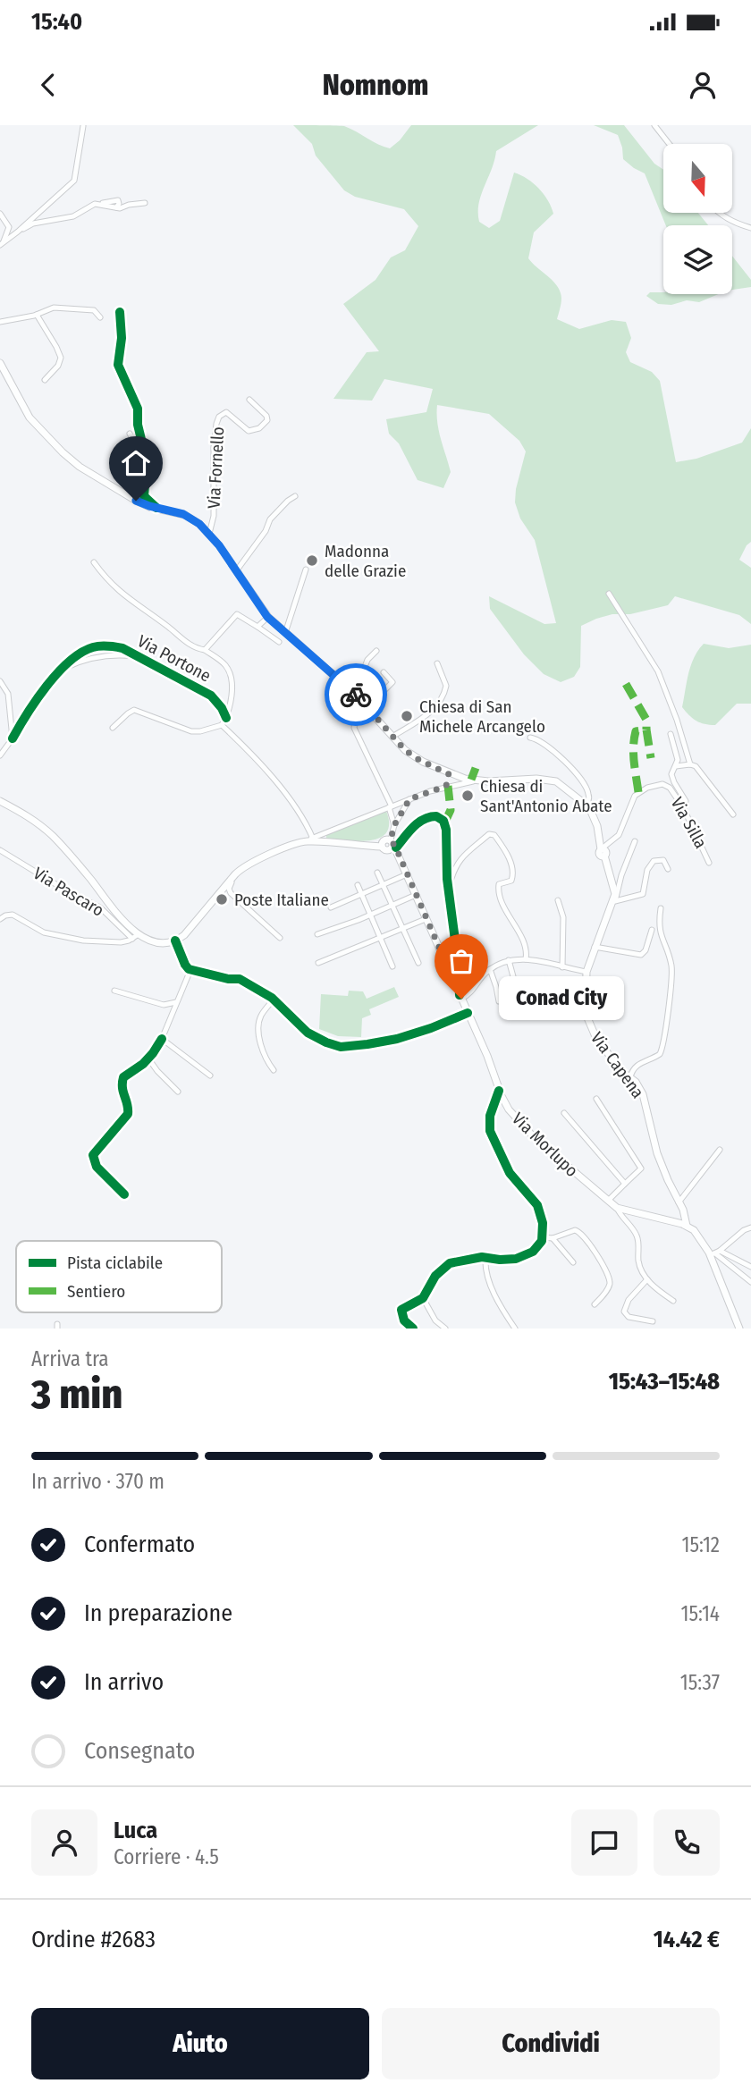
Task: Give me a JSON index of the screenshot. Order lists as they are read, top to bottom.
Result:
{
  "streets": {
    "main road": ["Via Capena", "Via Morlupo"],
    "street": [
      "Via Fornello",
      "Via Portone",
      "Via Silla",
      "Via Pascaro"
    ]
  },
  "crossings": [
    ["Via Capena", "Via Morlupo"]
  ],
  "places": [
    "Madonna delle Grazie",
    "Chiesa di San Michele Arcangelo",
    "Chiesa di Sant'Antonio Abate",
    "Poste Italiane",
    "Conad City"
  ],
  "legend": ["Pista ciclabile", "Sentiero"],
  "north": "bottom",
  "page": {
    "status": "15:40",
    "header": "Nomnom",
    "bubble": "Conad City",
    "heading": ["3 min", "Arriva tra", "15:43–15:48"],
    "panel": [
      "Luca",
      "Corriere · 4.5",
      "Ordine #2683",
      "14.42 €"
    ],
    "bar": "In arrivo · 370 m",
    "list": [
      ["Confermato", "15:12"],
      ["In preparazione", "15:14"],
      ["In arrivo", "15:37"],
      "Consegnato"
    ],
    "buttons": ["Aiuto", "Condividi"]
  }
}
